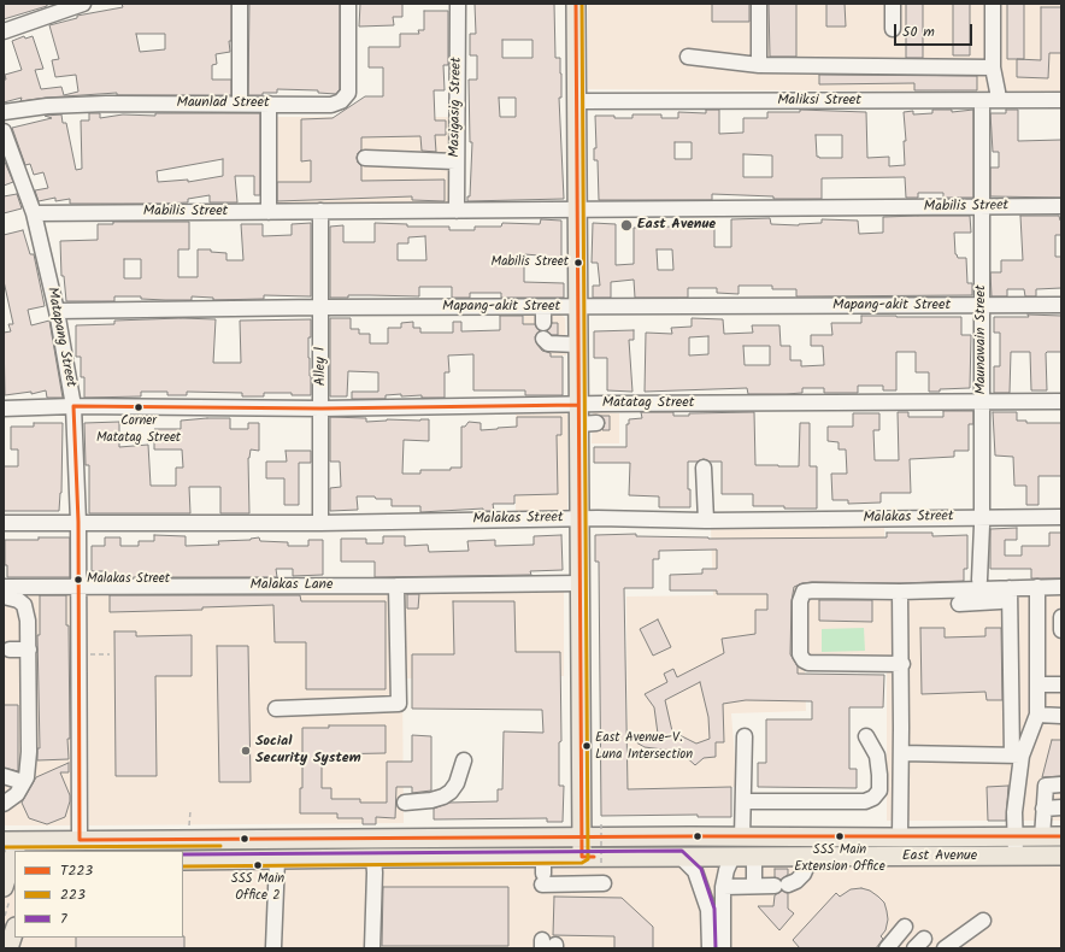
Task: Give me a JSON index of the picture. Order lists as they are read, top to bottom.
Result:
{
  "streets": {
    "main road": ["East Avenue"],
    "street": [
      "Maliksi Street",
      "Maunlad Street",
      "Masigasig Street",
      "Mabilis Street",
      "Mapang-akit Street",
      "Matapang Street",
      "Maunawain Street",
      "Alley 1",
      "Matatag Street",
      "Malakas Street",
      "Malakas Lane"
    ]
  },
  "crossings": [
    ["Maliksi Street", "Maunawain Street"],
    ["Masigasig Street", "Mabilis Street"],
    ["Mabilis Street", "Matapang Street"],
    ["Mabilis Street", "Maunawain Street"],
    ["Mabilis Street", "Alley 1"],
    ["Mapang-akit Street", "Matapang Street"],
    ["Mapang-akit Street", "Maunawain Street"],
    ["Mapang-akit Street", "Alley 1"],
    ["Matapang Street", "Matatag Street"],
    ["Matapang Street", "Malakas Street"],
    ["Matapang Street", "Malakas Lane"],
    ["Matapang Street", "East Avenue"],
    ["Maunawain Street", "Matatag Street"],
    ["Maunawain Street", "Malakas Street"],
    ["Alley 1", "Matatag Street"],
    ["Alley 1", "Malakas Street"]
  ],
  "places": [
    "East Avenue",
    "Mabilis Street",
    "Corner Matatag Street",
    "Malakas Street",
    "East Avenue–V. Luna Intersection",
    "Social Security System",
    "SSS Main Extension Office",
    "SSS Main Office 2"
  ],
  "lines": ["transit line T223", "transit line 223", "transit line 7"],
  "legend": ["T223", "223", "7"],
  "scale_bar": "50 m"
}
